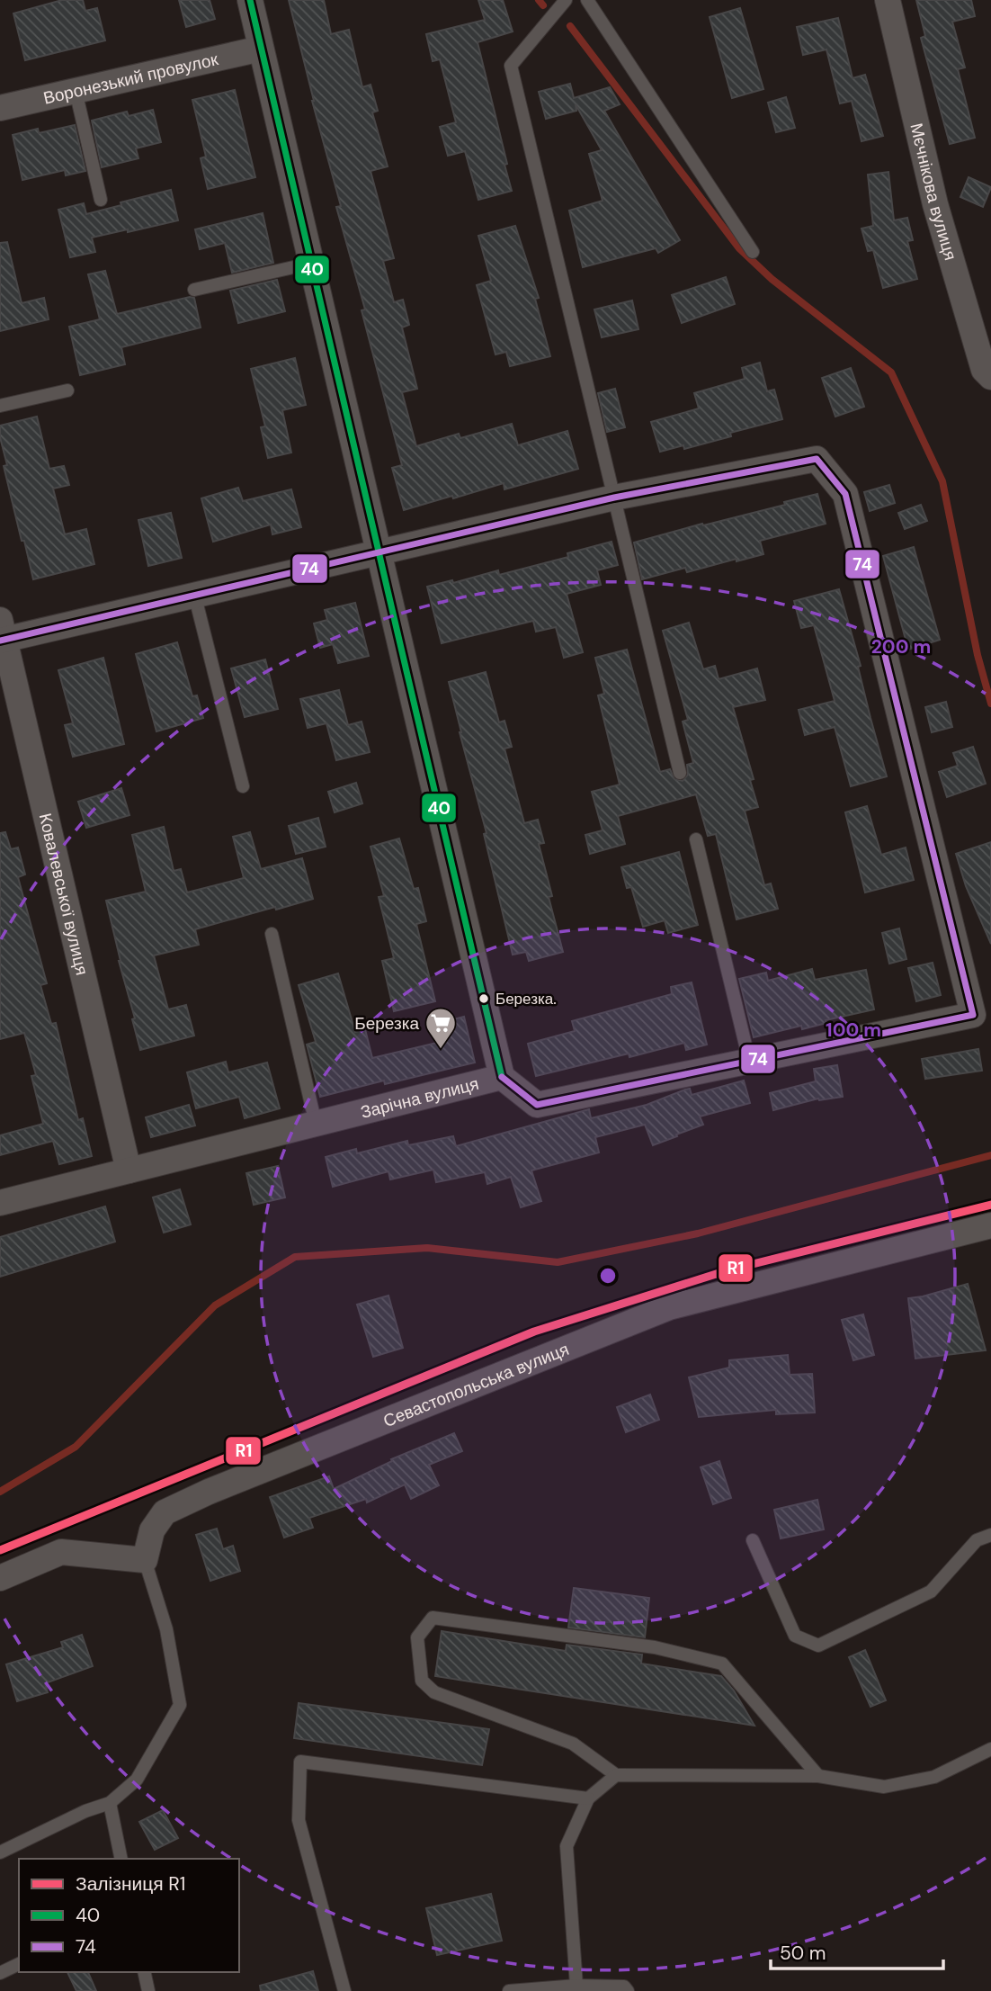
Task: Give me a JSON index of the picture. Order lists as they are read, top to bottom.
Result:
{
  "streets": {
    "street": [
      "Воронезький провулок",
      "Мєчнікова вулиця",
      "Ковалевської вулиця",
      "Зарічна вулиця",
      "Севастопольська вулиця"
    ]
  },
  "crossings": [
    ["Ковалевської вулиця", "Зарічна вулиця"]
  ],
  "places": {
    "other": ["Березка."],
    "supermarket": ["Березка"]
  },
  "lines": ["transit line 40", "transit line 74", "rail line R1"],
  "legend": ["Залізниця R1", "40", "74"],
  "scale_bar": "50 m",
  "rings": ["200 m", "100 m"]
}
